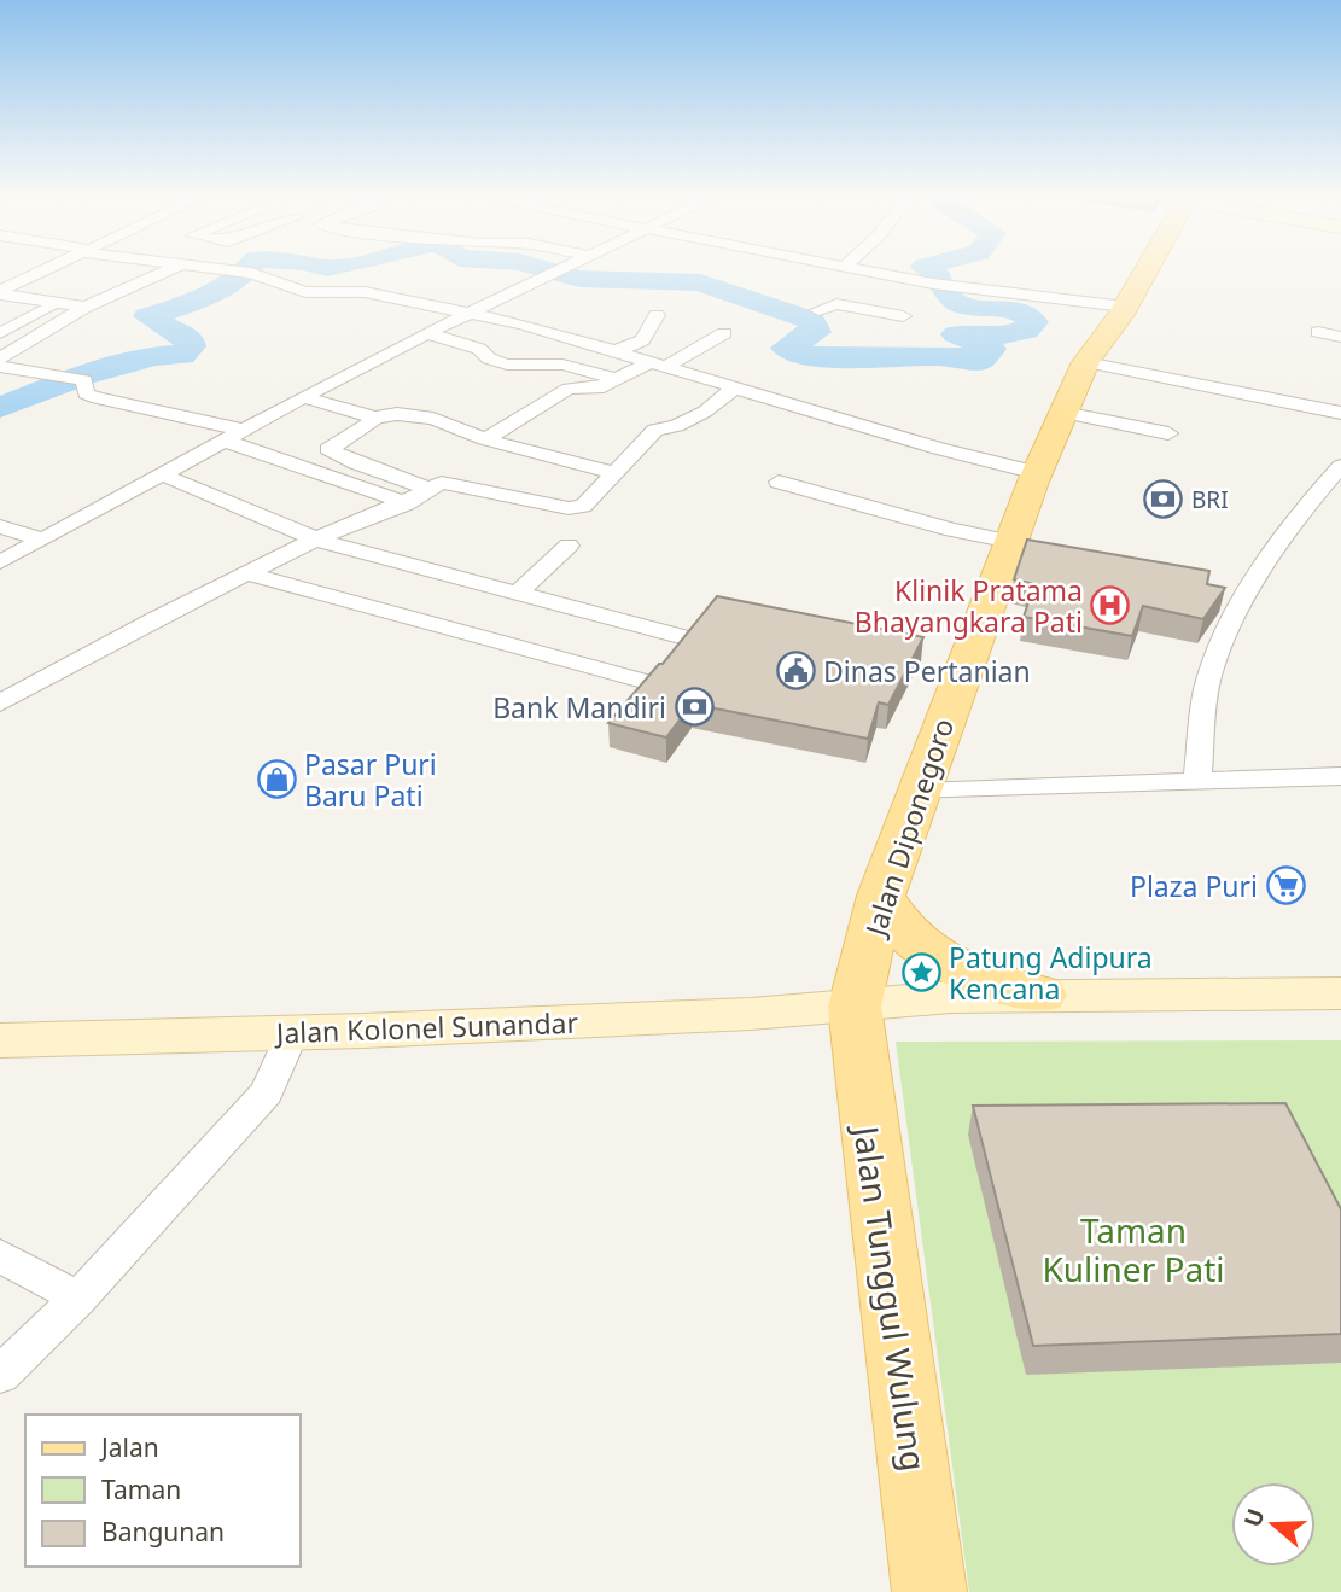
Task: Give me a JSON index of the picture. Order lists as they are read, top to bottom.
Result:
{
  "streets": {
    "main road": ["Jalan Diponegoro", "Jalan Kolonel Sunandar", "Jalan Tunggul Wulung"]
  },
  "crossings": [
    ["Jalan Diponegoro", "Jalan Kolonel Sunandar"],
    ["Jalan Diponegoro", "Jalan Tunggul Wulung"],
    ["Jalan Kolonel Sunandar", "Jalan Tunggul Wulung"]
  ],
  "parks": ["Taman Kuliner Pati"],
  "places": {
    "bank": ["BRI", "Bank Mandiri"],
    "hospital": ["Klinik Pratama Bhayangkara Pati"],
    "public building": ["Dinas Pertanian"],
    "shop": ["Pasar Puri Baru Pati"],
    "supermarket": ["Plaza Puri"],
    "place": ["Patung Adipura Kencana"]
  },
  "legend": ["Jalan", "Taman", "Bangunan"],
  "north": "left"
}
